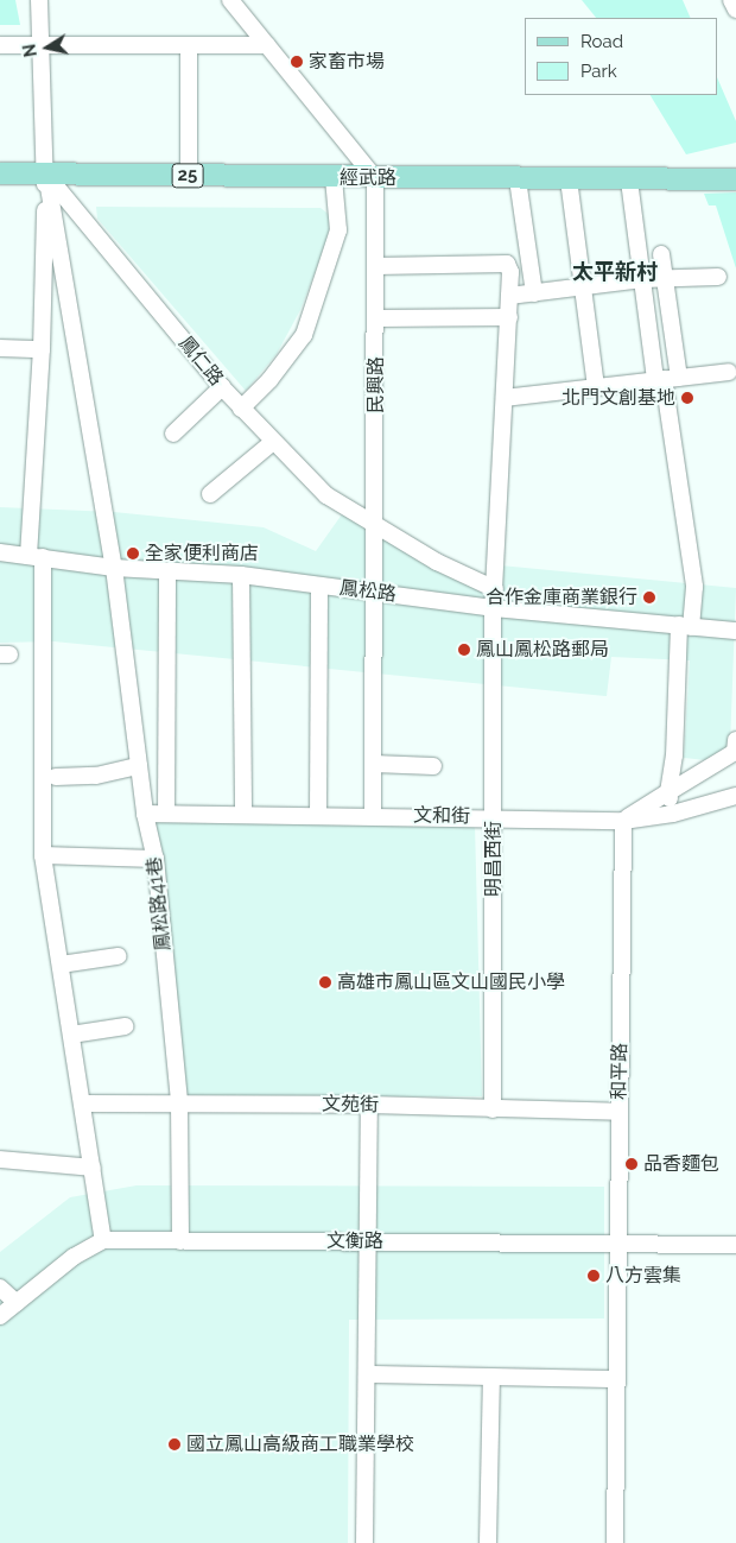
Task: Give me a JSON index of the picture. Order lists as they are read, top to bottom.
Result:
{
  "streets": {
    "main road": ["25", "經武路"],
    "street": [
      "鳳仁路",
      "民興路",
      "鳳松路",
      "文和街",
      "明昌西街",
      "鳳松路41巷",
      "和平路",
      "文苑街",
      "文衡路"
    ]
  },
  "crossings": [
    ["經武路", "鳳仁路"],
    ["經武路", "民興路"],
    ["經武路", "鳳松路41巷"],
    ["鳳仁路", "民興路"],
    ["鳳仁路", "明昌西街"],
    ["鳳仁路", "鳳松路41巷"],
    ["民興路", "鳳松路"],
    ["民興路", "文和街"],
    ["民興路", "明昌西街"],
    ["鳳松路", "明昌西街"],
    ["鳳松路", "鳳松路41巷"],
    ["文和街", "明昌西街"],
    ["文和街", "鳳松路41巷"],
    ["文和街", "和平路"],
    ["明昌西街", "文苑街"],
    ["鳳松路41巷", "文苑街"],
    ["鳳松路41巷", "文衡路"],
    ["和平路", "文苑街"],
    ["和平路", "文衡路"]
  ],
  "districts": ["太平新村"],
  "places": [
    "家畜市場",
    "北門文創基地",
    "全家便利商店",
    "合作金庫商業銀行",
    "鳳山鳳松路郵局",
    "高雄市鳳山區文山國民小學",
    "品香麵包",
    "八方雲集",
    "國立鳳山高級商工職業學校"
  ],
  "legend": ["Road", "Park"],
  "north": "left"
}
